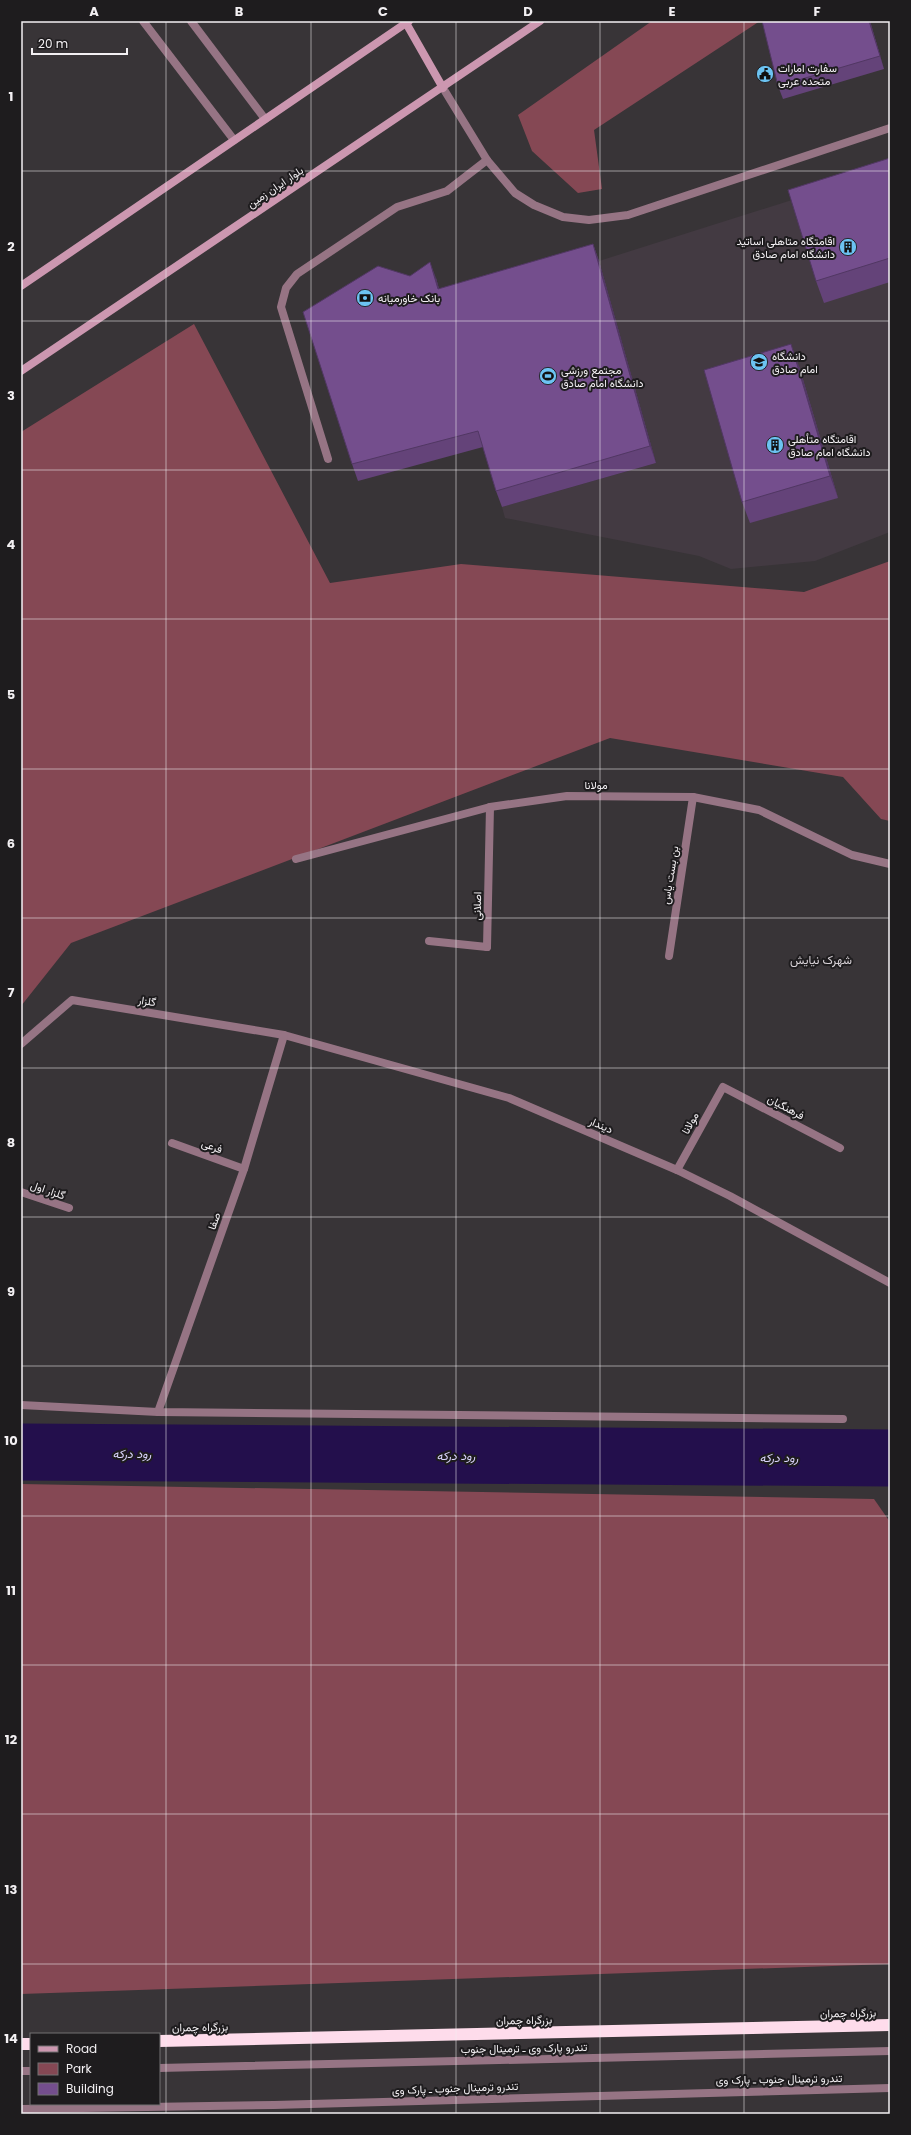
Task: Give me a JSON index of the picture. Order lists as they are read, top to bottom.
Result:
{
  "streets": {
    "highway": ["بزرگراه چمران"],
    "main road": ["بلوار ایران زمین"],
    "street": [
      "مولانا",
      "بن بست یاس",
      "اصلانی",
      "گلزار",
      "فرهنگیان",
      "دیندار",
      "فرعی",
      "گلزار اول",
      "صفا",
      "تندرو پارک وی ـ ترمینال جنوب",
      "تندرو ترمینال جنوب ـ پارک وی"
    ]
  },
  "crossings": [
    ["مولانا", "بن بست یاس"],
    ["مولانا", "اصلانی"],
    ["مولانا", "فرهنگیان"],
    ["مولانا", "دیندار"],
    ["گلزار", "دیندار"],
    ["گلزار", "صفا"],
    ["دیندار", "صفا"],
    ["فرعی", "صفا"]
  ],
  "districts": ["شهرک نیایش"],
  "water": ["رود درکه"],
  "places": {
    "public building": ["سفارت امارات متحده عربی"],
    "building": ["اقامتگاه متاهلی اساتید دانشگاه امام صادق", "اقامتگاه متأهلی دانشگاه امام صادق"],
    "bank": ["بانک خاورمیانه"],
    "school or university": ["دانشگاه امام صادق"],
    "sports": ["مجتمع ورزشی دانشگاه امام صادق"]
  },
  "legend": ["Road", "Park", "Building"],
  "scale_bar": "20 m",
  "grid": {
    "columns": [
      "A",
      "B",
      "C",
      "D",
      "E",
      "F"
    ],
    "rows": [
      "1",
      "2",
      "3",
      "4",
      "5",
      "6",
      "7",
      "8",
      "9",
      "10",
      "11",
      "12",
      "13",
      "14"
    ]
  }
}
